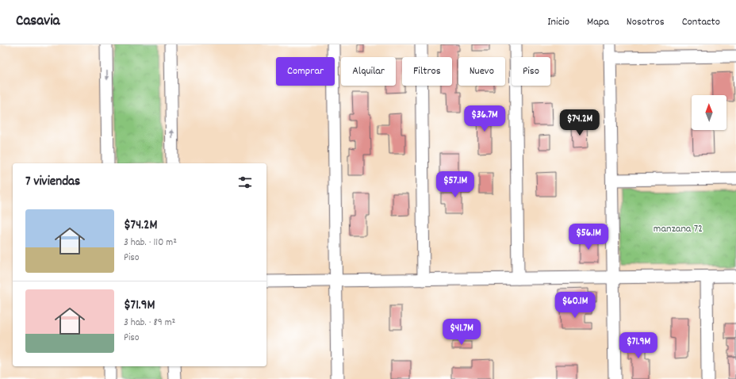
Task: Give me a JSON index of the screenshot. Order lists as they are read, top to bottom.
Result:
{
  "parks": ["manzana 72"],
  "north": "top",
  "page": {
    "header": "Casavia",
    "nav": [
      "Inicio",
      "Mapa",
      "Nosotros",
      "Contacto"
    ],
    "chip": [
      "Comprar",
      "Alquilar",
      "Filtros",
      "Nuevo",
      "Piso"
    ],
    "price": [
      "$36.7M",
      "$74.2M",
      "$57.1M",
      "$56.1M",
      "$60.1M",
      "$41.7M",
      "$71.9M"
    ],
    "heading": "7 viviendas",
    "list": [
      {
        "name": "$74.2M",
        "note": "3 hab. · 110 m² · Piso"
      },
      {
        "name": "$71.9M",
        "note": "3 hab. · 89 m² · Piso"
      }
    ]
  }
}
